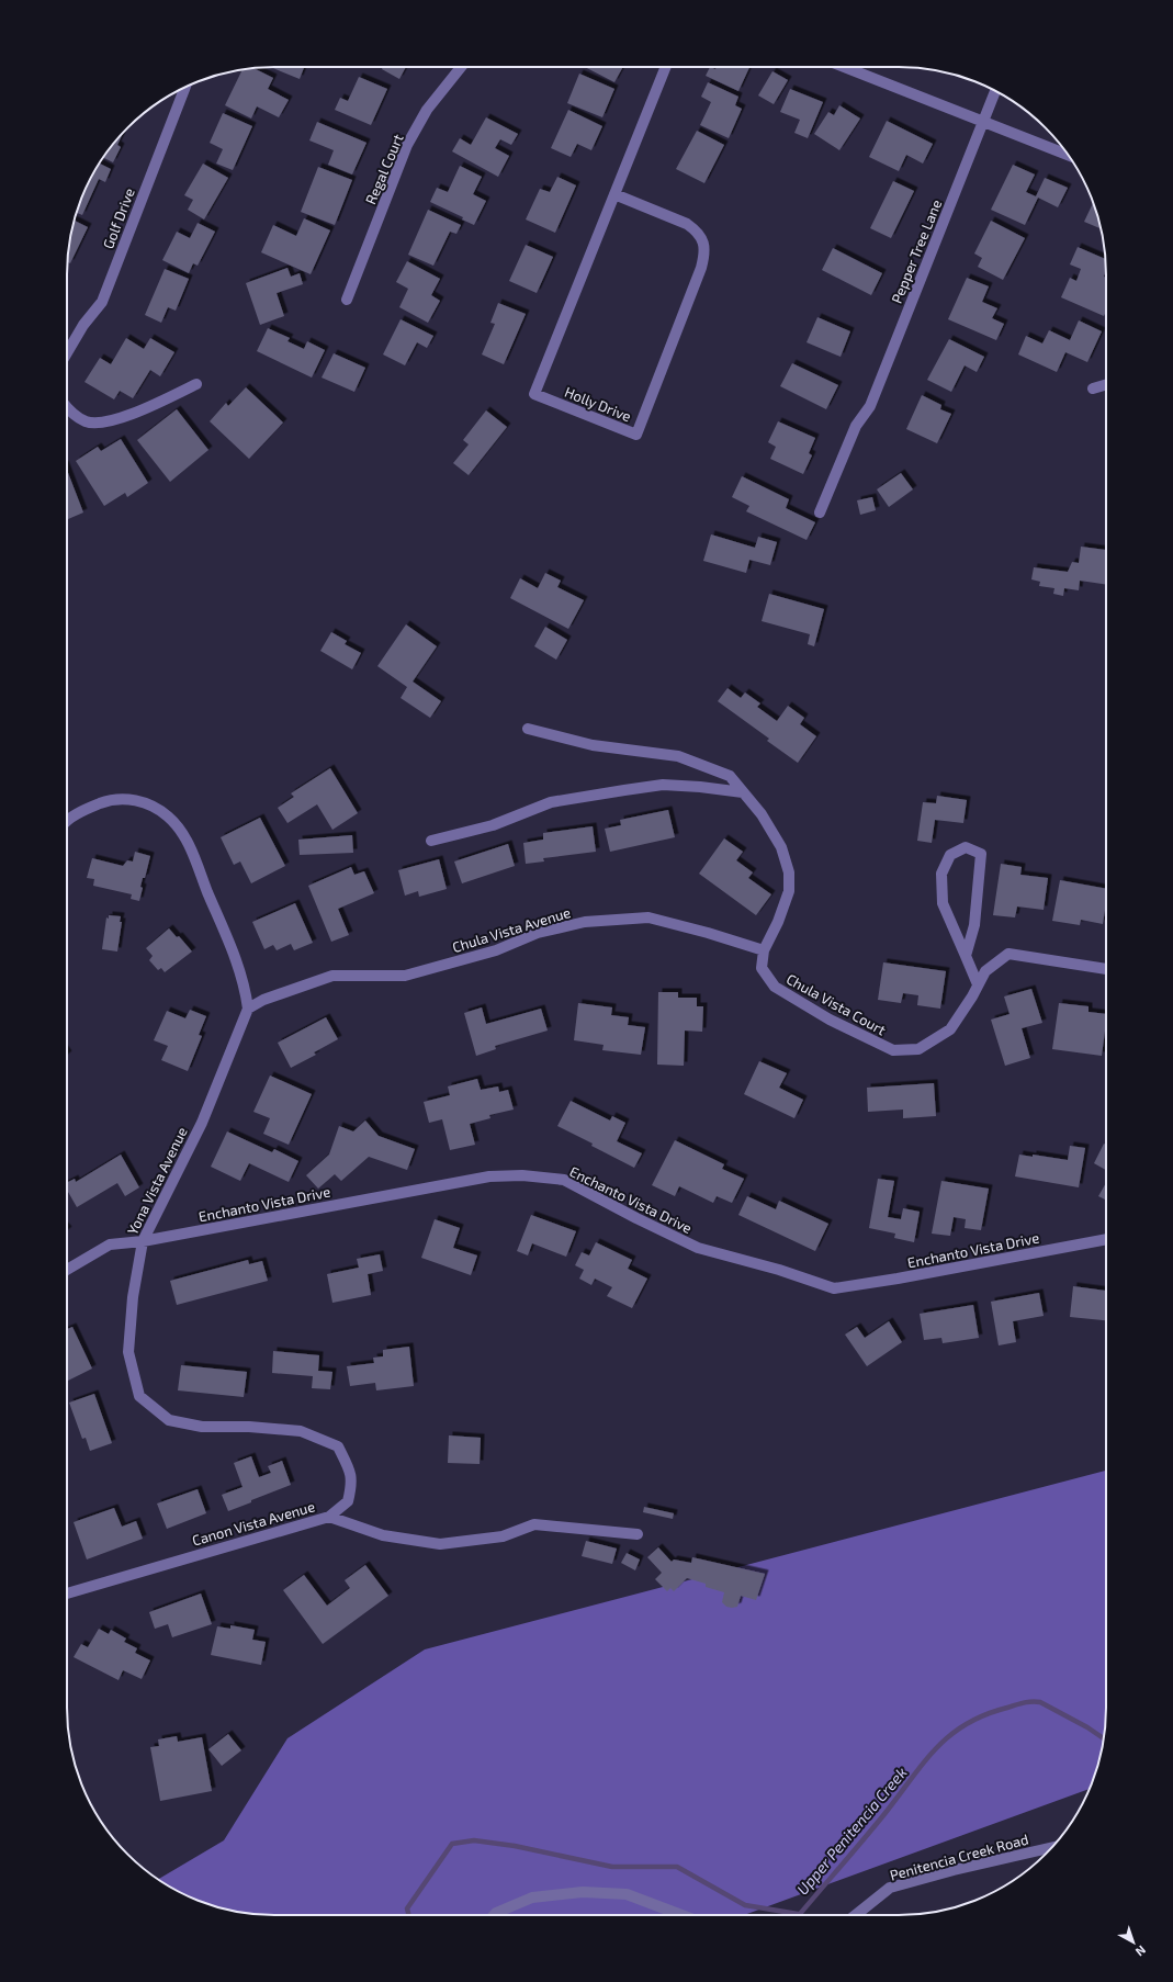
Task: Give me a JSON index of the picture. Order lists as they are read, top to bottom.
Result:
{
  "streets": {
    "street": [
      "Regal Court",
      "Golf Drive",
      "Pepper Tree Lane",
      "Holly Drive",
      "Chula Vista Avenue",
      "Chula Vista Court",
      "Yona Vista Avenue",
      "Enchanto Vista Drive",
      "Canon Vista Avenue",
      "Penitencia Creek Road"
    ]
  },
  "crossings": [
    ["Chula Vista Avenue", "Chula Vista Court"],
    ["Chula Vista Avenue", "Yona Vista Avenue"],
    ["Yona Vista Avenue", "Enchanto Vista Drive"],
    ["Yona Vista Avenue", "Canon Vista Avenue"]
  ],
  "water": ["Upper Penitencia Creek"],
  "north": "bottom right"
}
